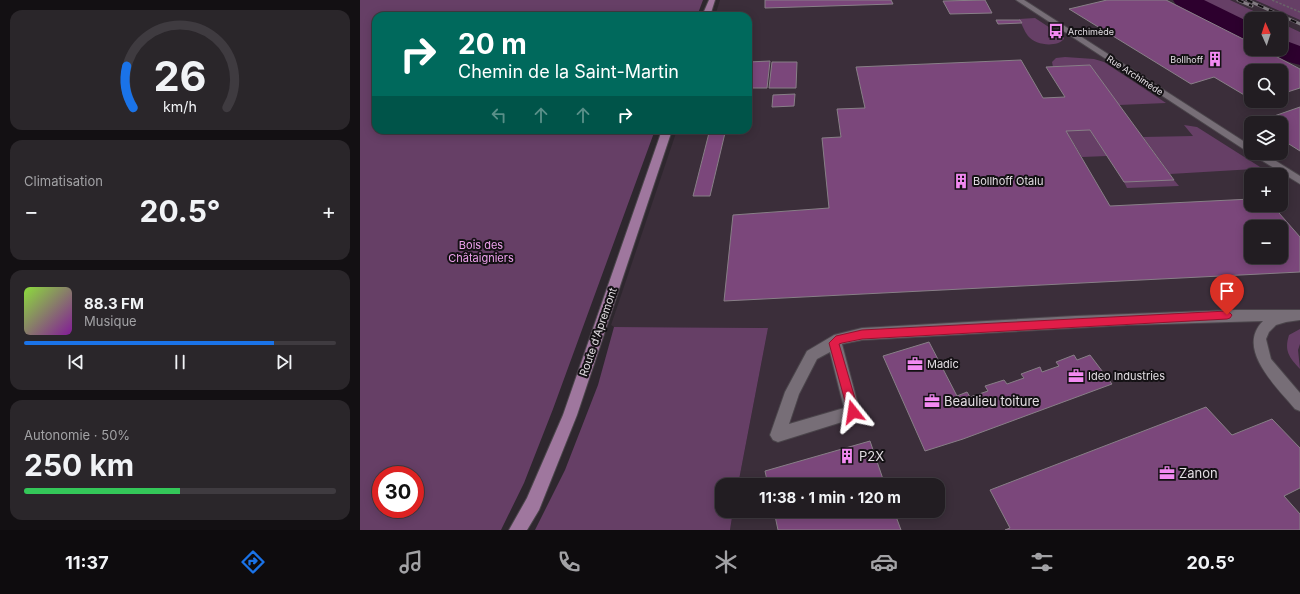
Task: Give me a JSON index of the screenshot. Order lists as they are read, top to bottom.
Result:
{
  "streets": {
    "main road": ["Route d'Apremont"],
    "street": ["Rue Archimède"]
  },
  "parks": ["Bois des Châtaigniers"],
  "places": {
    "bus stop": ["Archimède"],
    "building": ["Bollhoff", "Bollhoff Otalu", "P2X"],
    "office": [
      "Madic",
      "Ideo Industries",
      "Beaulieu toiture",
      "Zanon"
    ]
  },
  "north": "top",
  "page": {
    "map_buttons": ["+", "−"],
    "turn": ["20 m", "Chemin de la Saint-Martin"],
    "tile": [
      "Climatisation",
      ["Autonomie · 50%", "250 km"]
    ],
    "heat": ["−", "20.5°", "+"],
    "song": ["88.3 FM", "Musique"],
    "limit": "30",
    "trip": "11:38 · 1 min · 120 m",
    "tabs": ["11:37", "20.5°"],
    "gauge": ["26", "km/h"]
  }
}
